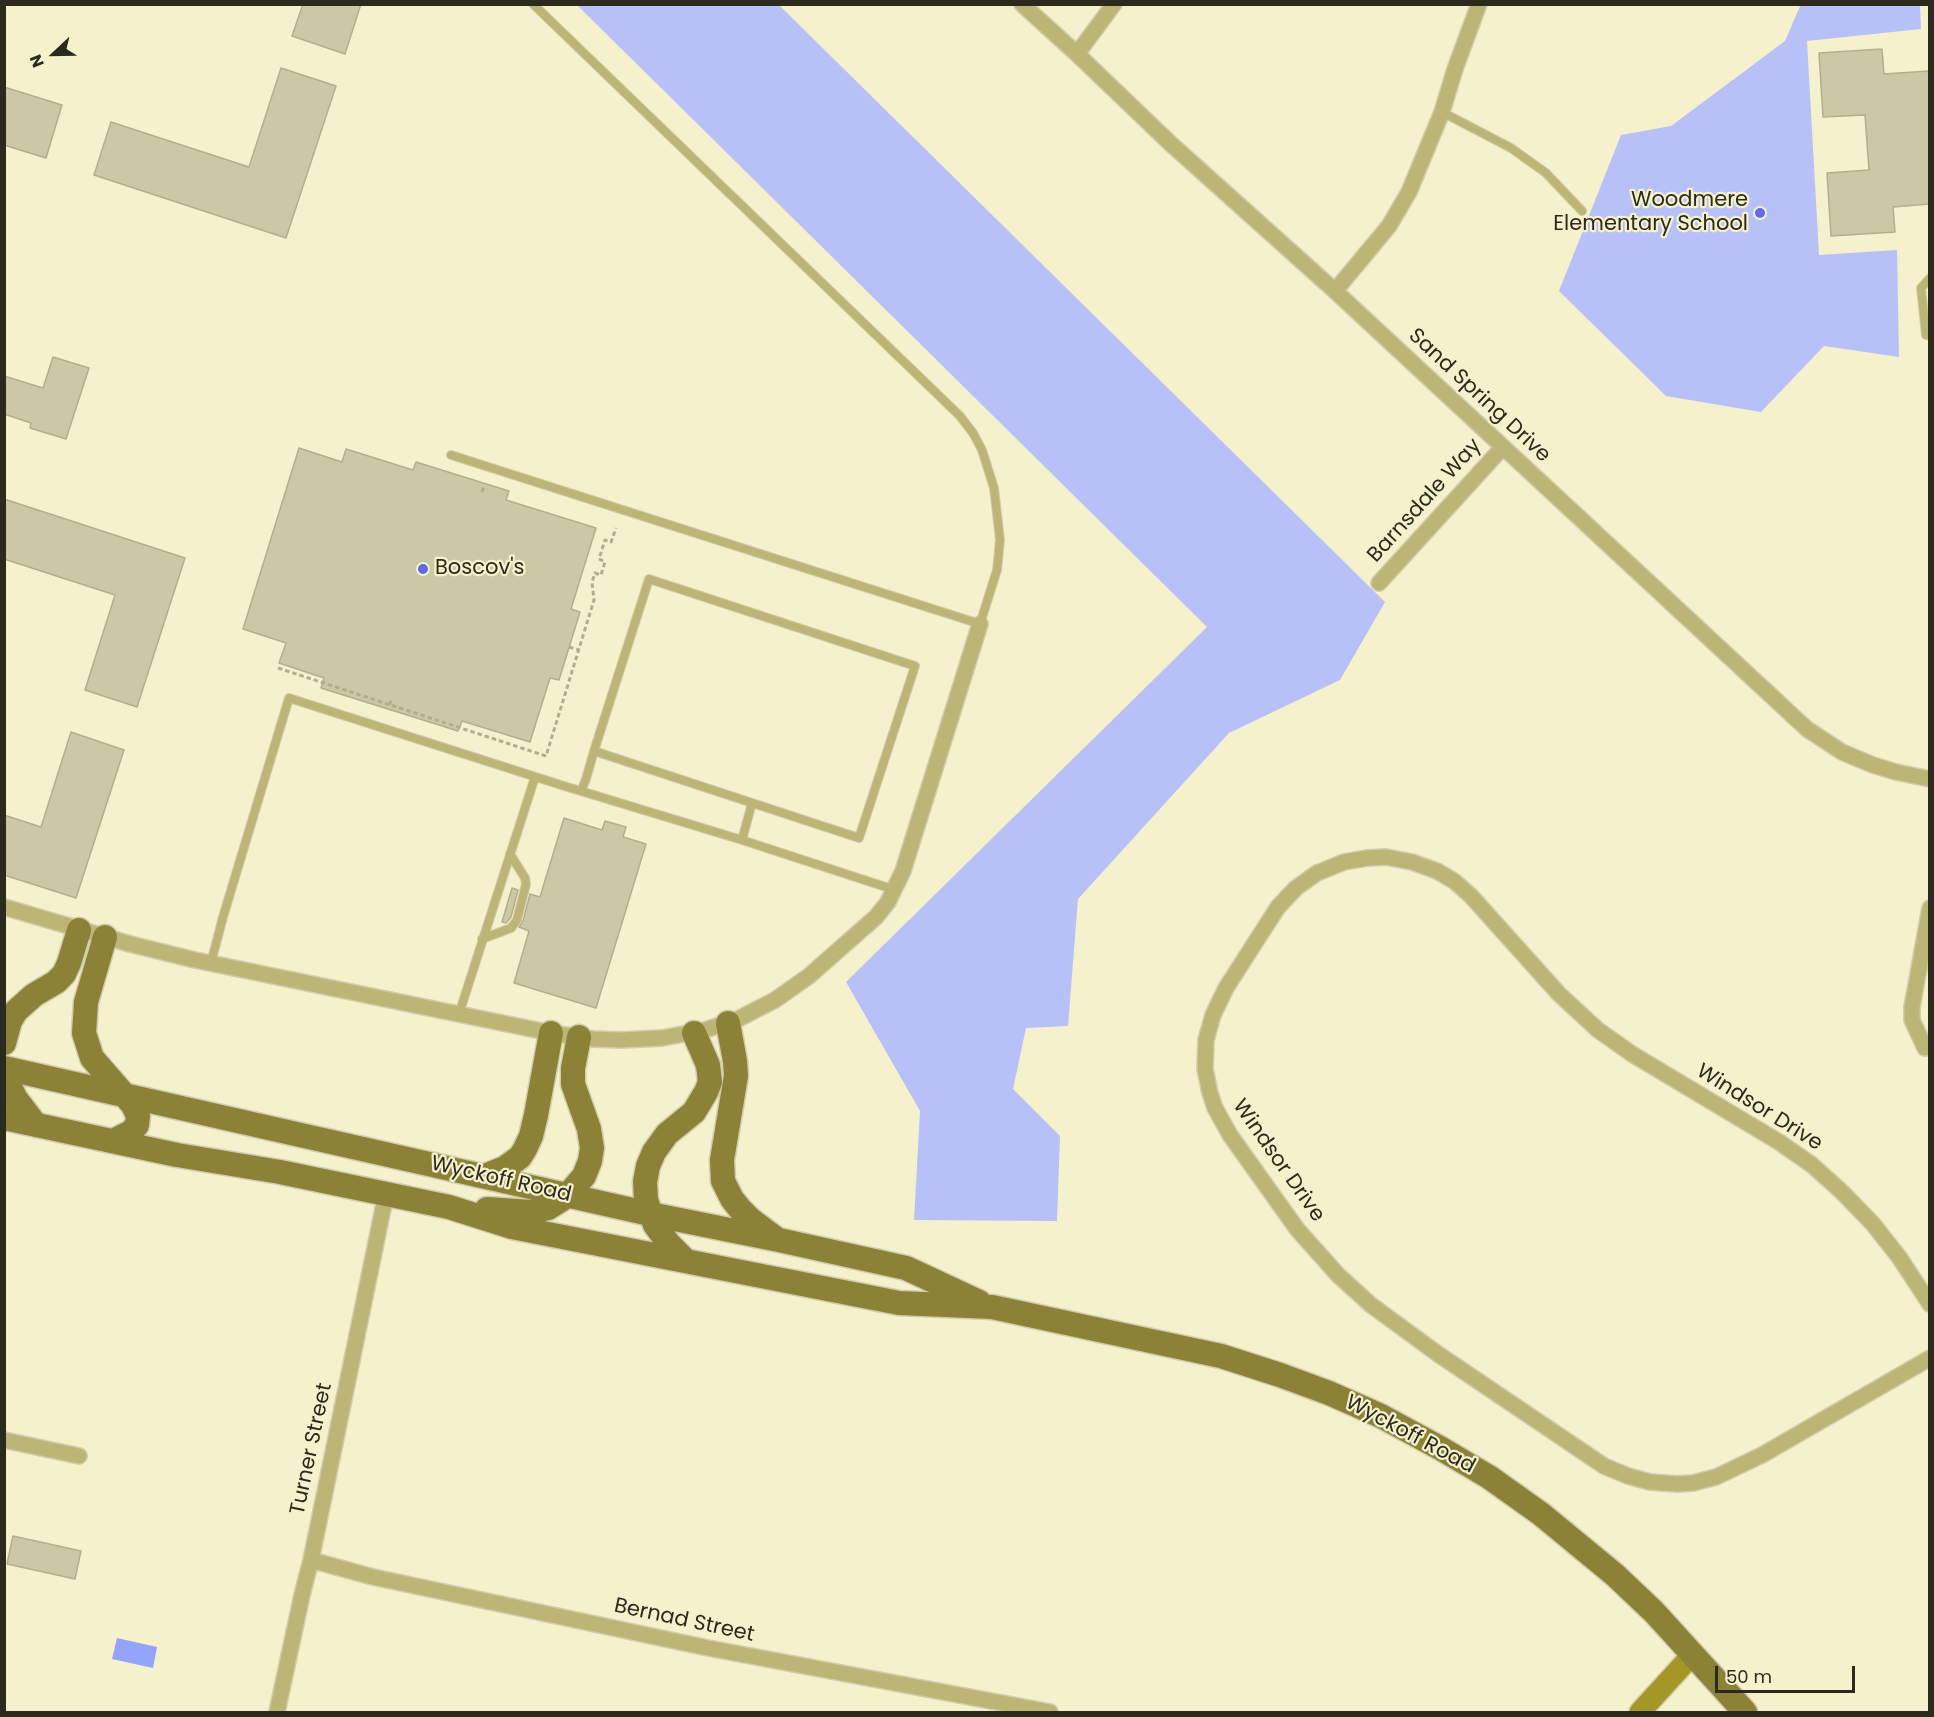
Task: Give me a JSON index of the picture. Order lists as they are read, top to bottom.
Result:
{
  "streets": {
    "main road": ["Wyckoff Road"],
    "street": [
      "Sand Spring Drive",
      "Barnsdale Way",
      "Windsor Drive",
      "Turner Street",
      "Bernad Street"
    ]
  },
  "crossings": [
    ["Sand Spring Drive", "Barnsdale Way"],
    ["Wyckoff Road", "Turner Street"],
    ["Turner Street", "Bernad Street"]
  ],
  "places": ["Woodmere Elementary School", "Boscov's"],
  "scale_bar": "50 m",
  "north": "left"
}
